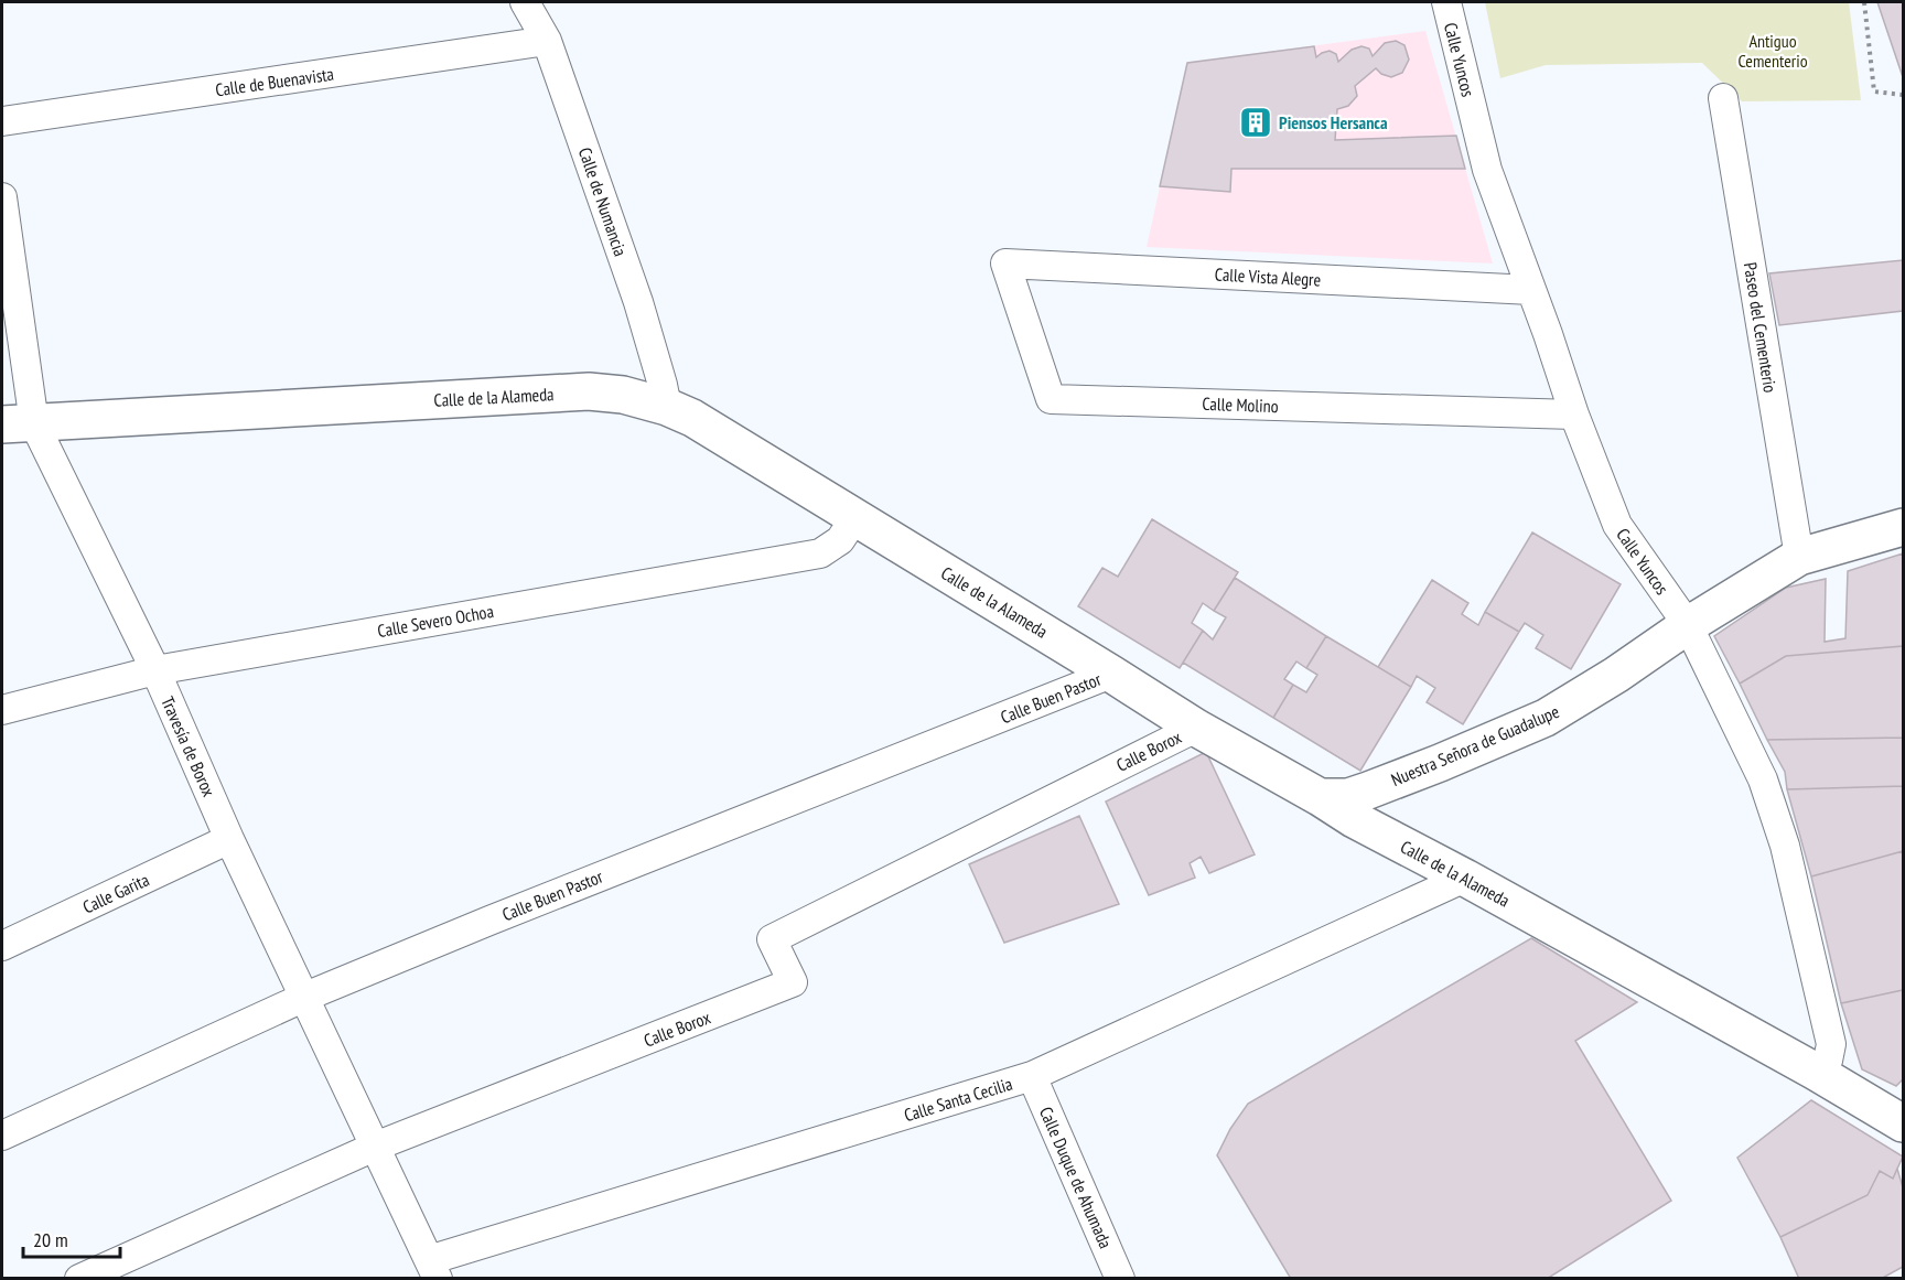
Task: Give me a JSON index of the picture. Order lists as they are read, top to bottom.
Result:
{
  "streets": {
    "street": [
      "Calle Yuncos",
      "Calle de Buenavista",
      "Calle de Numancia",
      "Calle Vista Alegre",
      "Paseo del Cementerio",
      "Calle de la Alameda",
      "Calle Molino",
      "Calle Severo Ochoa",
      "Calle Buen Pastor",
      "Nuestra Señora de Guadalupe",
      "Travesía de Borox",
      "Calle Borox",
      "Calle Garita",
      "Calle Santa Cecilia",
      "Calle Duque de Ahumada"
    ]
  },
  "crossings": [
    ["Calle Yuncos", "Calle Vista Alegre"],
    ["Calle Yuncos", "Calle de la Alameda"],
    ["Calle Yuncos", "Calle Molino"],
    ["Calle Yuncos", "Nuestra Señora de Guadalupe"],
    ["Calle de Buenavista", "Calle de Numancia"],
    ["Calle de Numancia", "Calle de la Alameda"],
    ["Calle Vista Alegre", "Calle Molino"],
    ["Paseo del Cementerio", "Nuestra Señora de Guadalupe"],
    ["Calle de la Alameda", "Calle Severo Ochoa"],
    ["Calle de la Alameda", "Calle Buen Pastor"],
    ["Calle de la Alameda", "Nuestra Señora de Guadalupe"],
    ["Calle de la Alameda", "Travesía de Borox"],
    ["Calle de la Alameda", "Calle Borox"],
    ["Calle de la Alameda", "Calle Santa Cecilia"],
    ["Calle Severo Ochoa", "Travesía de Borox"],
    ["Calle Buen Pastor", "Travesía de Borox"],
    ["Travesía de Borox", "Calle Borox"],
    ["Travesía de Borox", "Calle Garita"],
    ["Travesía de Borox", "Calle Santa Cecilia"],
    ["Calle Santa Cecilia", "Calle Duque de Ahumada"]
  ],
  "parks": ["Antiguo Cementerio"],
  "places": {
    "building": ["Piensos Hersanca"]
  },
  "scale_bar": "20 m"
}
